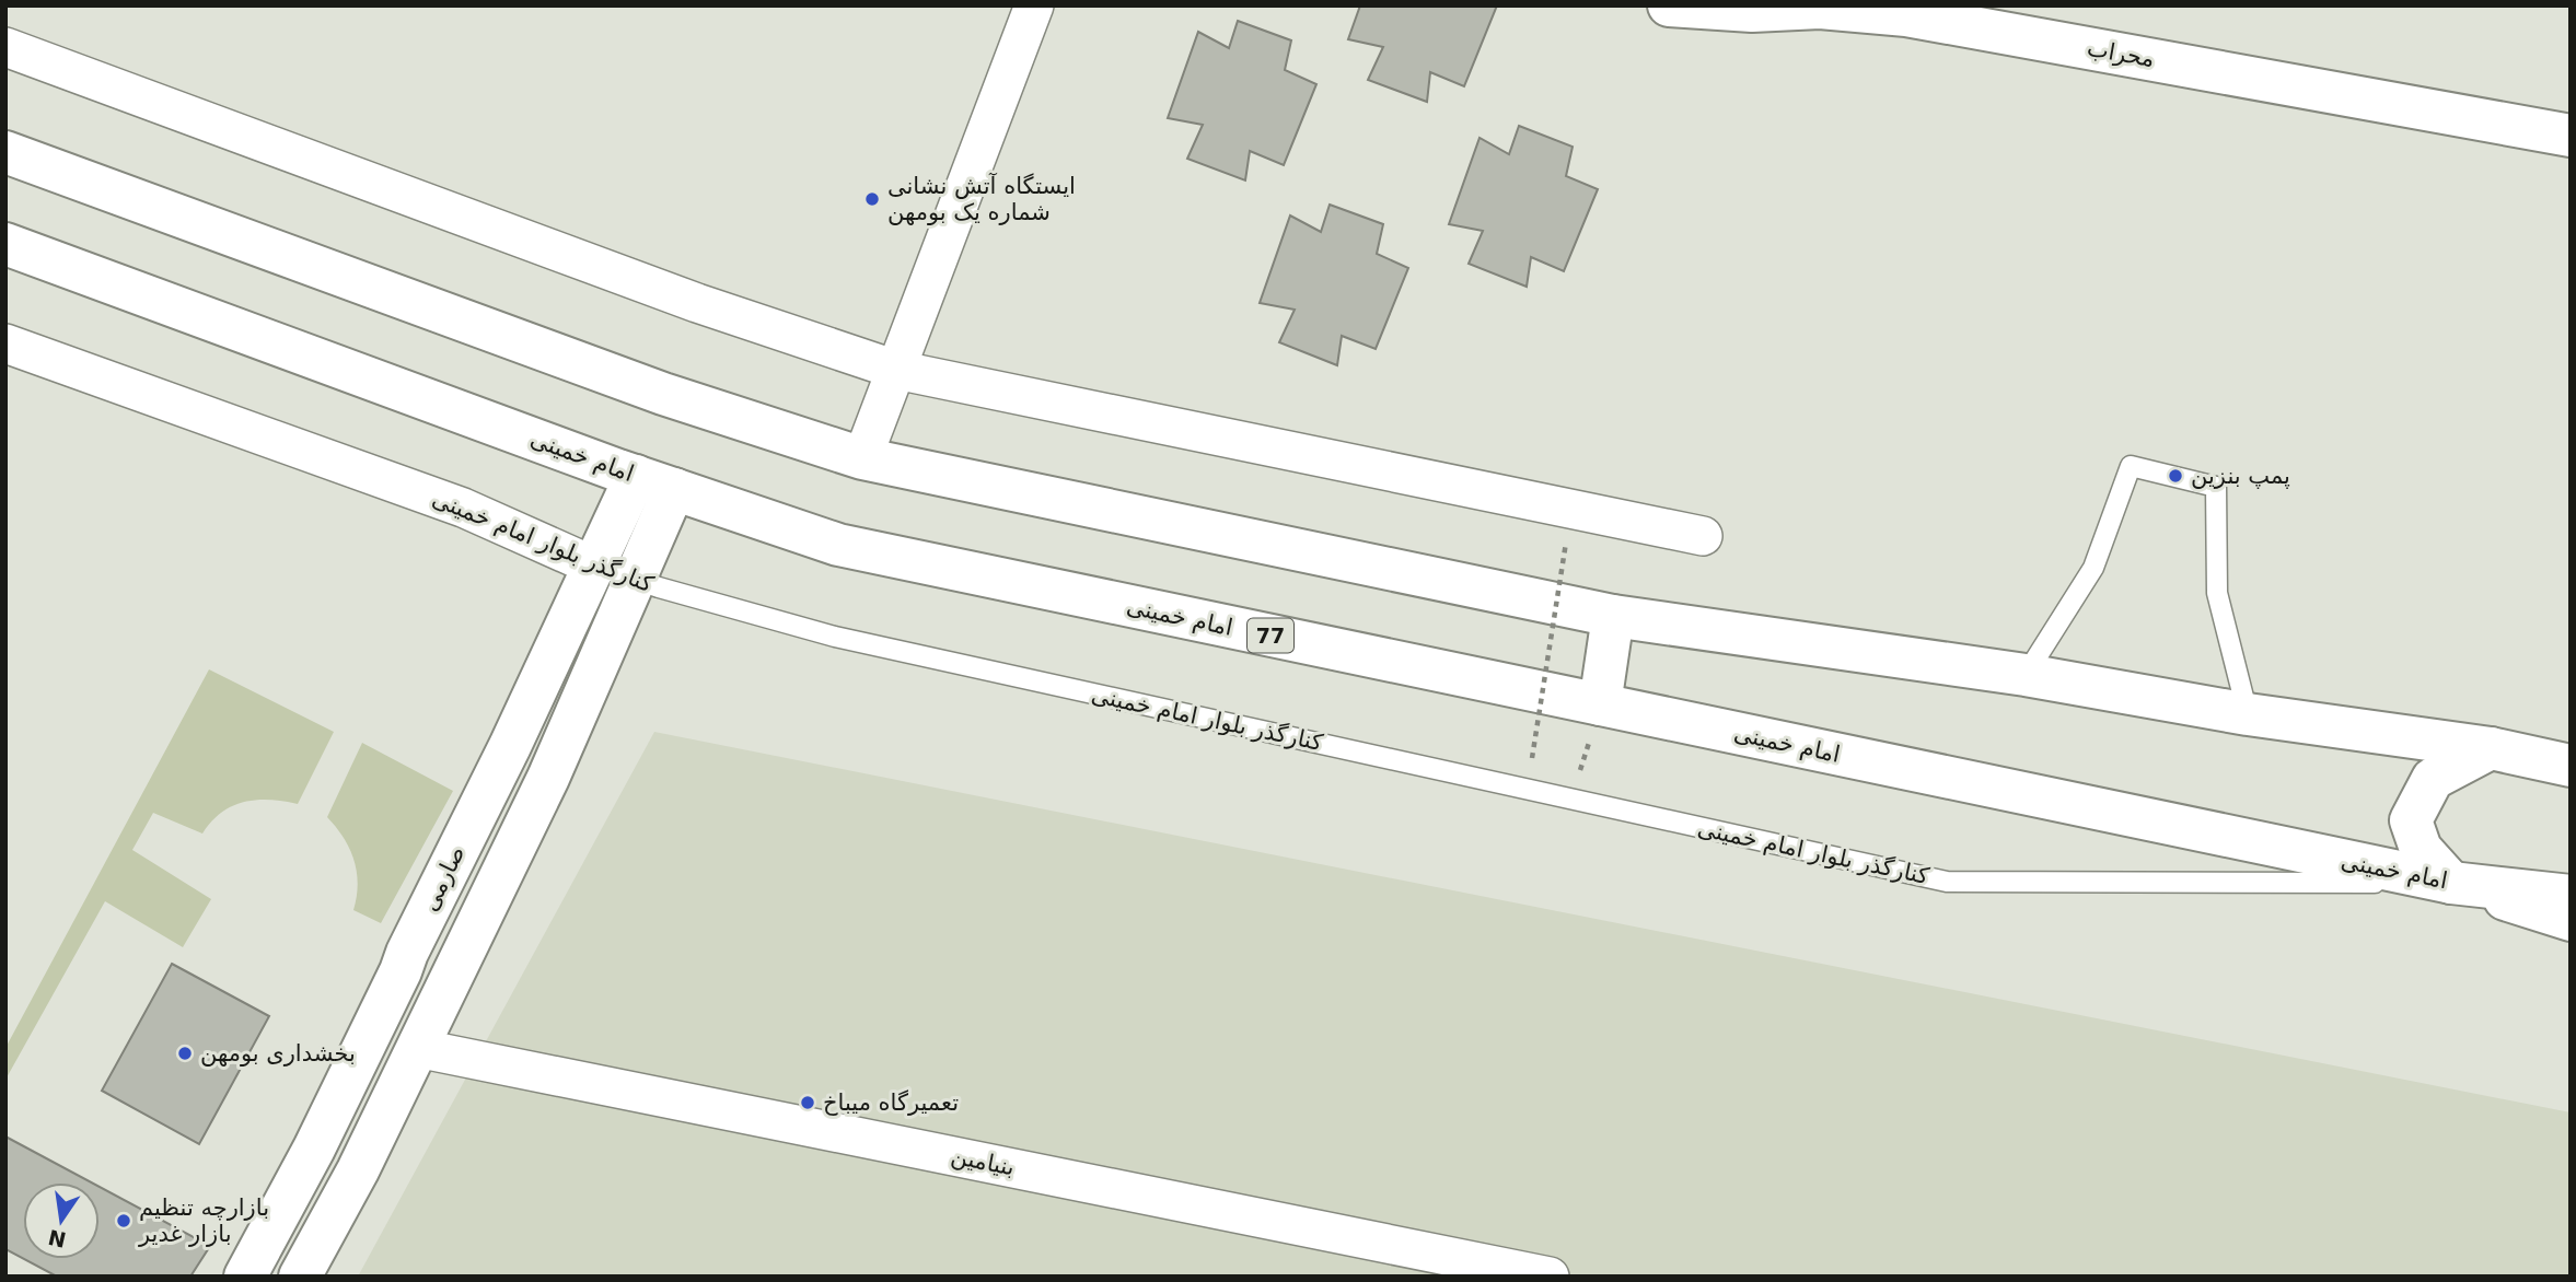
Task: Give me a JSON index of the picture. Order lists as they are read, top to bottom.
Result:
{
  "streets": {
    "main road": [
      "محراب",
      "امام خمینی",
      "77",
      "صارمی"
    ],
    "street": ["کنارگذر بلوار امام خمینی", "بنیامین"]
  },
  "crossings": [
    ["امام خمینی", "کنارگذر بلوار امام خمینی"],
    ["امام خمینی", "صارمی"],
    ["کنارگذر بلوار امام خمینی", "صارمی"]
  ],
  "places": [
    "ایستگاه آتش نشانی شماره یک بومهن",
    "پمپ بنزین",
    "بخشداری بومهن",
    "تعمیرگاه میباخ",
    "بازارچه تنظیم بازار غدیر"
  ],
  "north": "bottom"
}
